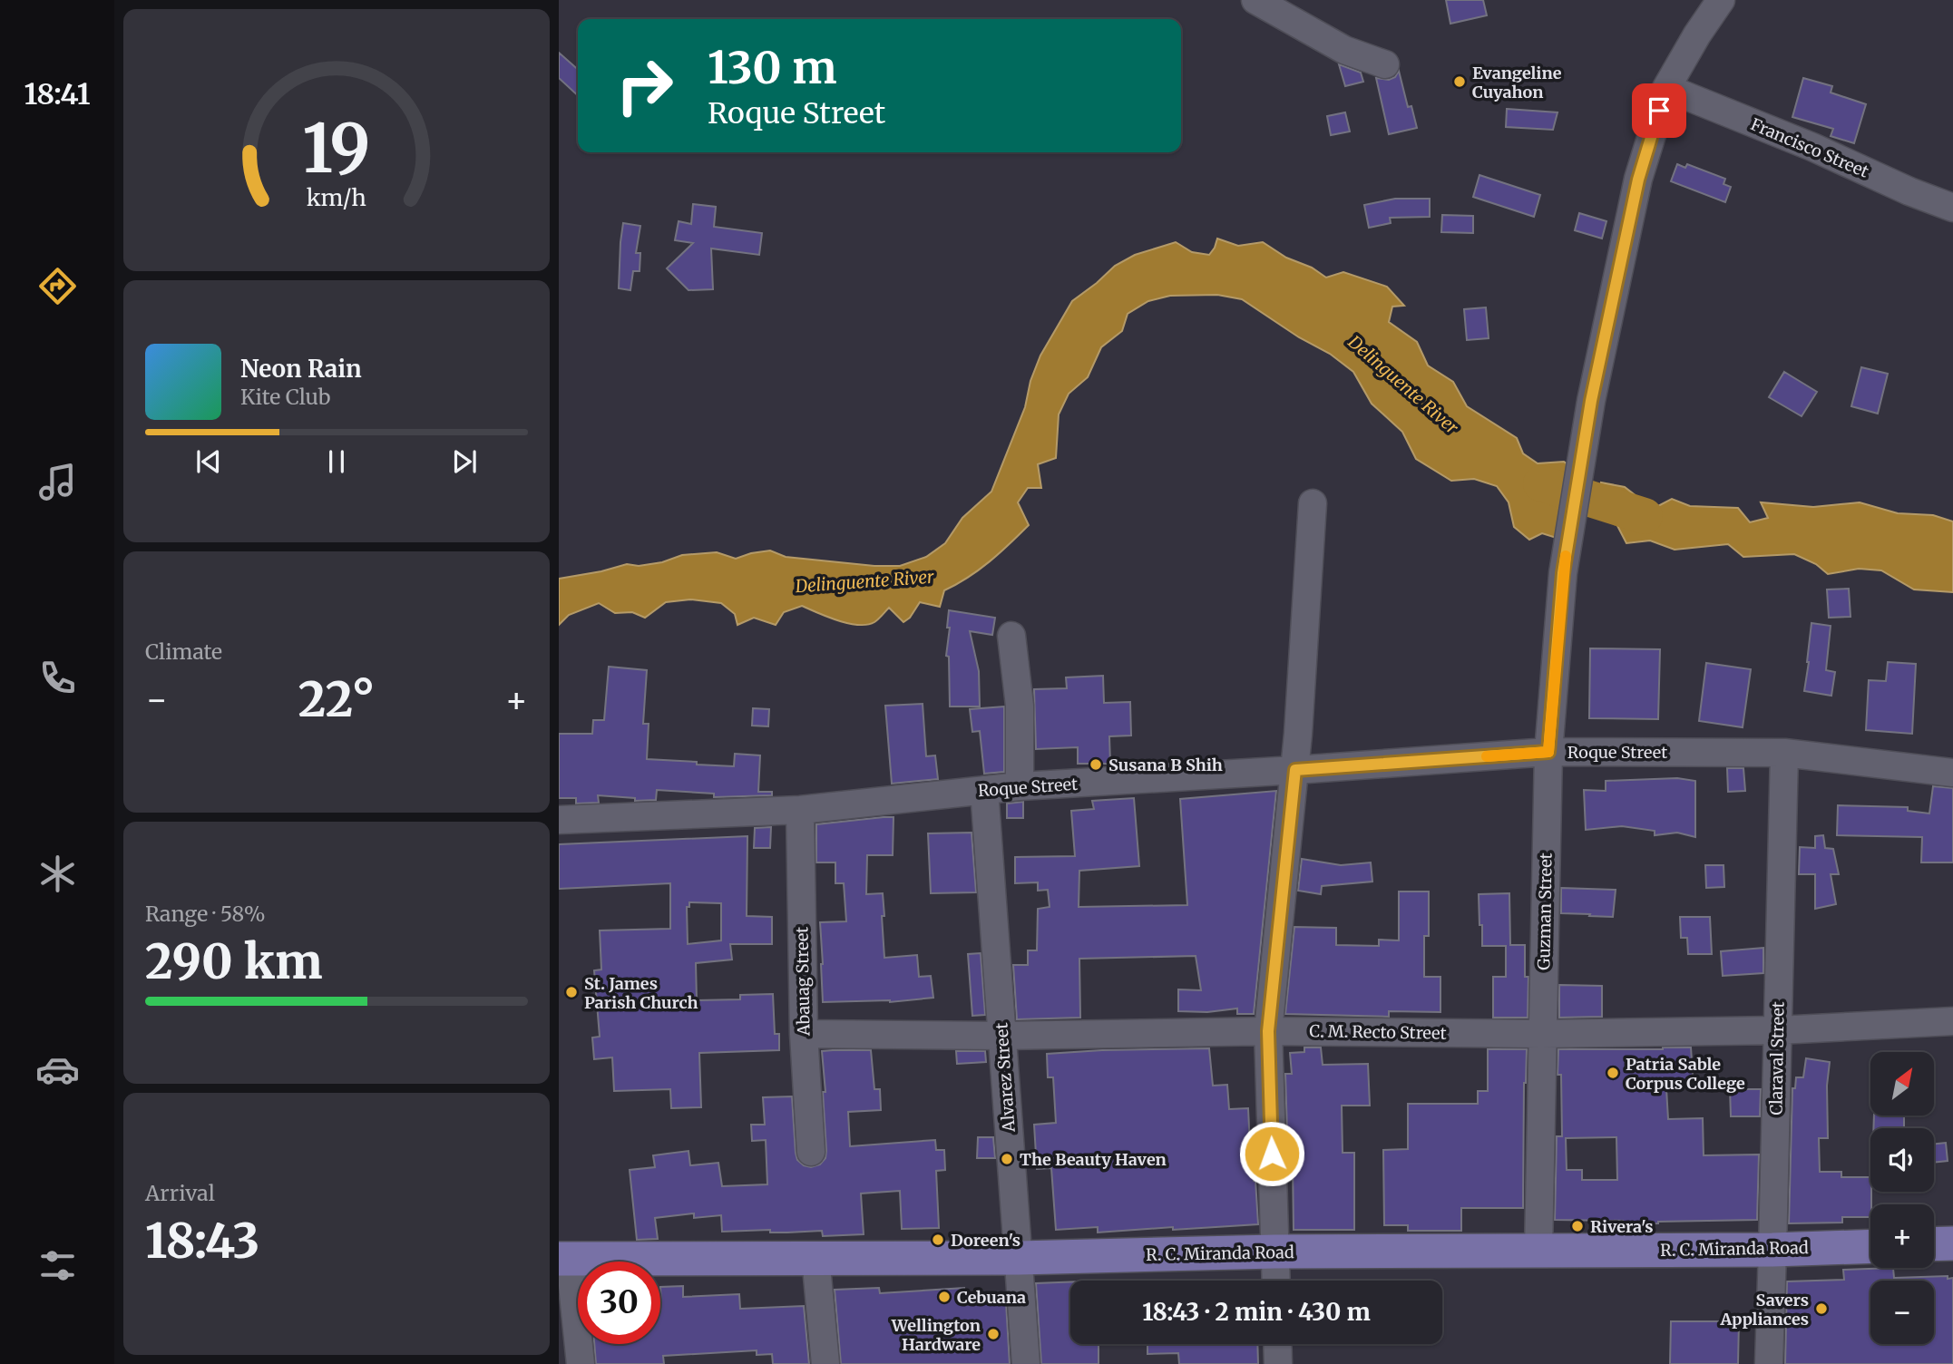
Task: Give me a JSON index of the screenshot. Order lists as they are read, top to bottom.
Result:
{
  "streets": {
    "main road": ["R. C. Miranda Road"],
    "street": [
      "Francisco Street",
      "Roque Street",
      "Guzman Street",
      "Abauag Street",
      "C. M. Recto Street",
      "Claraval Street",
      "Alvarez Street"
    ]
  },
  "crossings": [
    ["Francisco Street", "Guzman Street"],
    ["Roque Street", "Guzman Street"],
    ["Roque Street", "Abauag Street"],
    ["Roque Street", "Claraval Street"],
    ["Roque Street", "Alvarez Street"],
    ["Guzman Street", "C. M. Recto Street"],
    ["Guzman Street", "R. C. Miranda Road"],
    ["Abauag Street", "C. M. Recto Street"],
    ["C. M. Recto Street", "Claraval Street"],
    ["C. M. Recto Street", "Alvarez Street"],
    ["Claraval Street", "R. C. Miranda Road"],
    ["Alvarez Street", "R. C. Miranda Road"]
  ],
  "water": ["Delinguente River"],
  "places": [
    "Evangeline Cuyahon",
    "Susana B Shih",
    "St. James Parish Church",
    "Patria Sable Corpus College",
    "The Beauty Haven",
    "Rivera's",
    "Doreen's",
    "Cebuana",
    "Savers Appliances",
    "Wellington Hardware"
  ],
  "north": "top right",
  "page": {
    "tabs": "18:41",
    "turn": ["130 m", "Roque Street"],
    "song": ["Neon Rain", "Kite Club"],
    "tile": [
      "Climate",
      ["Range · 58%", "290 km"],
      ["Arrival", "18:43"]
    ],
    "heat": ["−", "22°", "+"],
    "map_buttons": ["+", "−"],
    "limit": "30",
    "trip": "18:43 · 2 min · 430 m",
    "gauge": ["19", "km/h"]
  }
}
